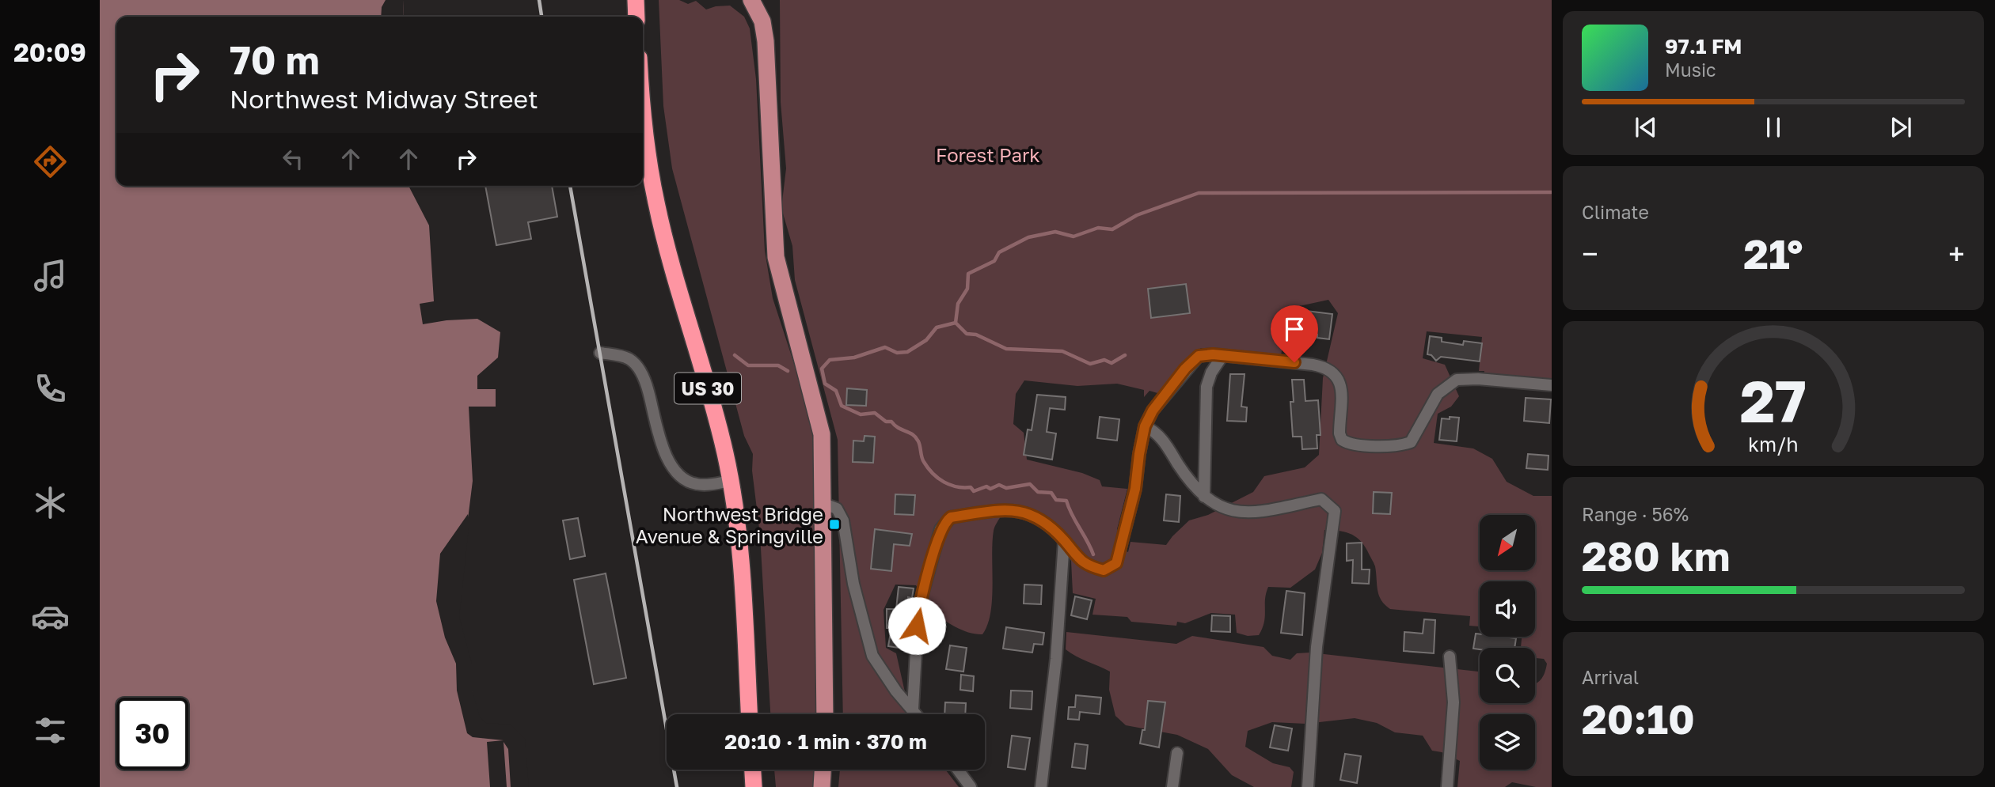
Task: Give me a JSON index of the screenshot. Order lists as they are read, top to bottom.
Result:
{
  "streets": {
    "highway": ["US 30"]
  },
  "parks": ["Forest Park"],
  "places": {
    "transit": ["Northwest Bridge Avenue & Springville"]
  },
  "north": "bottom left",
  "page": {
    "tabs": "20:09",
    "turn": ["70 m", "Northwest Midway Street"],
    "song": ["97.1 FM", "Music"],
    "tile": [
      "Climate",
      ["Range · 56%", "280 km"],
      ["Arrival", "20:10"]
    ],
    "heat": ["−", "21°", "+"],
    "limit": "30",
    "trip": "20:10 · 1 min · 370 m",
    "gauge": ["27", "km/h"]
  }
}
